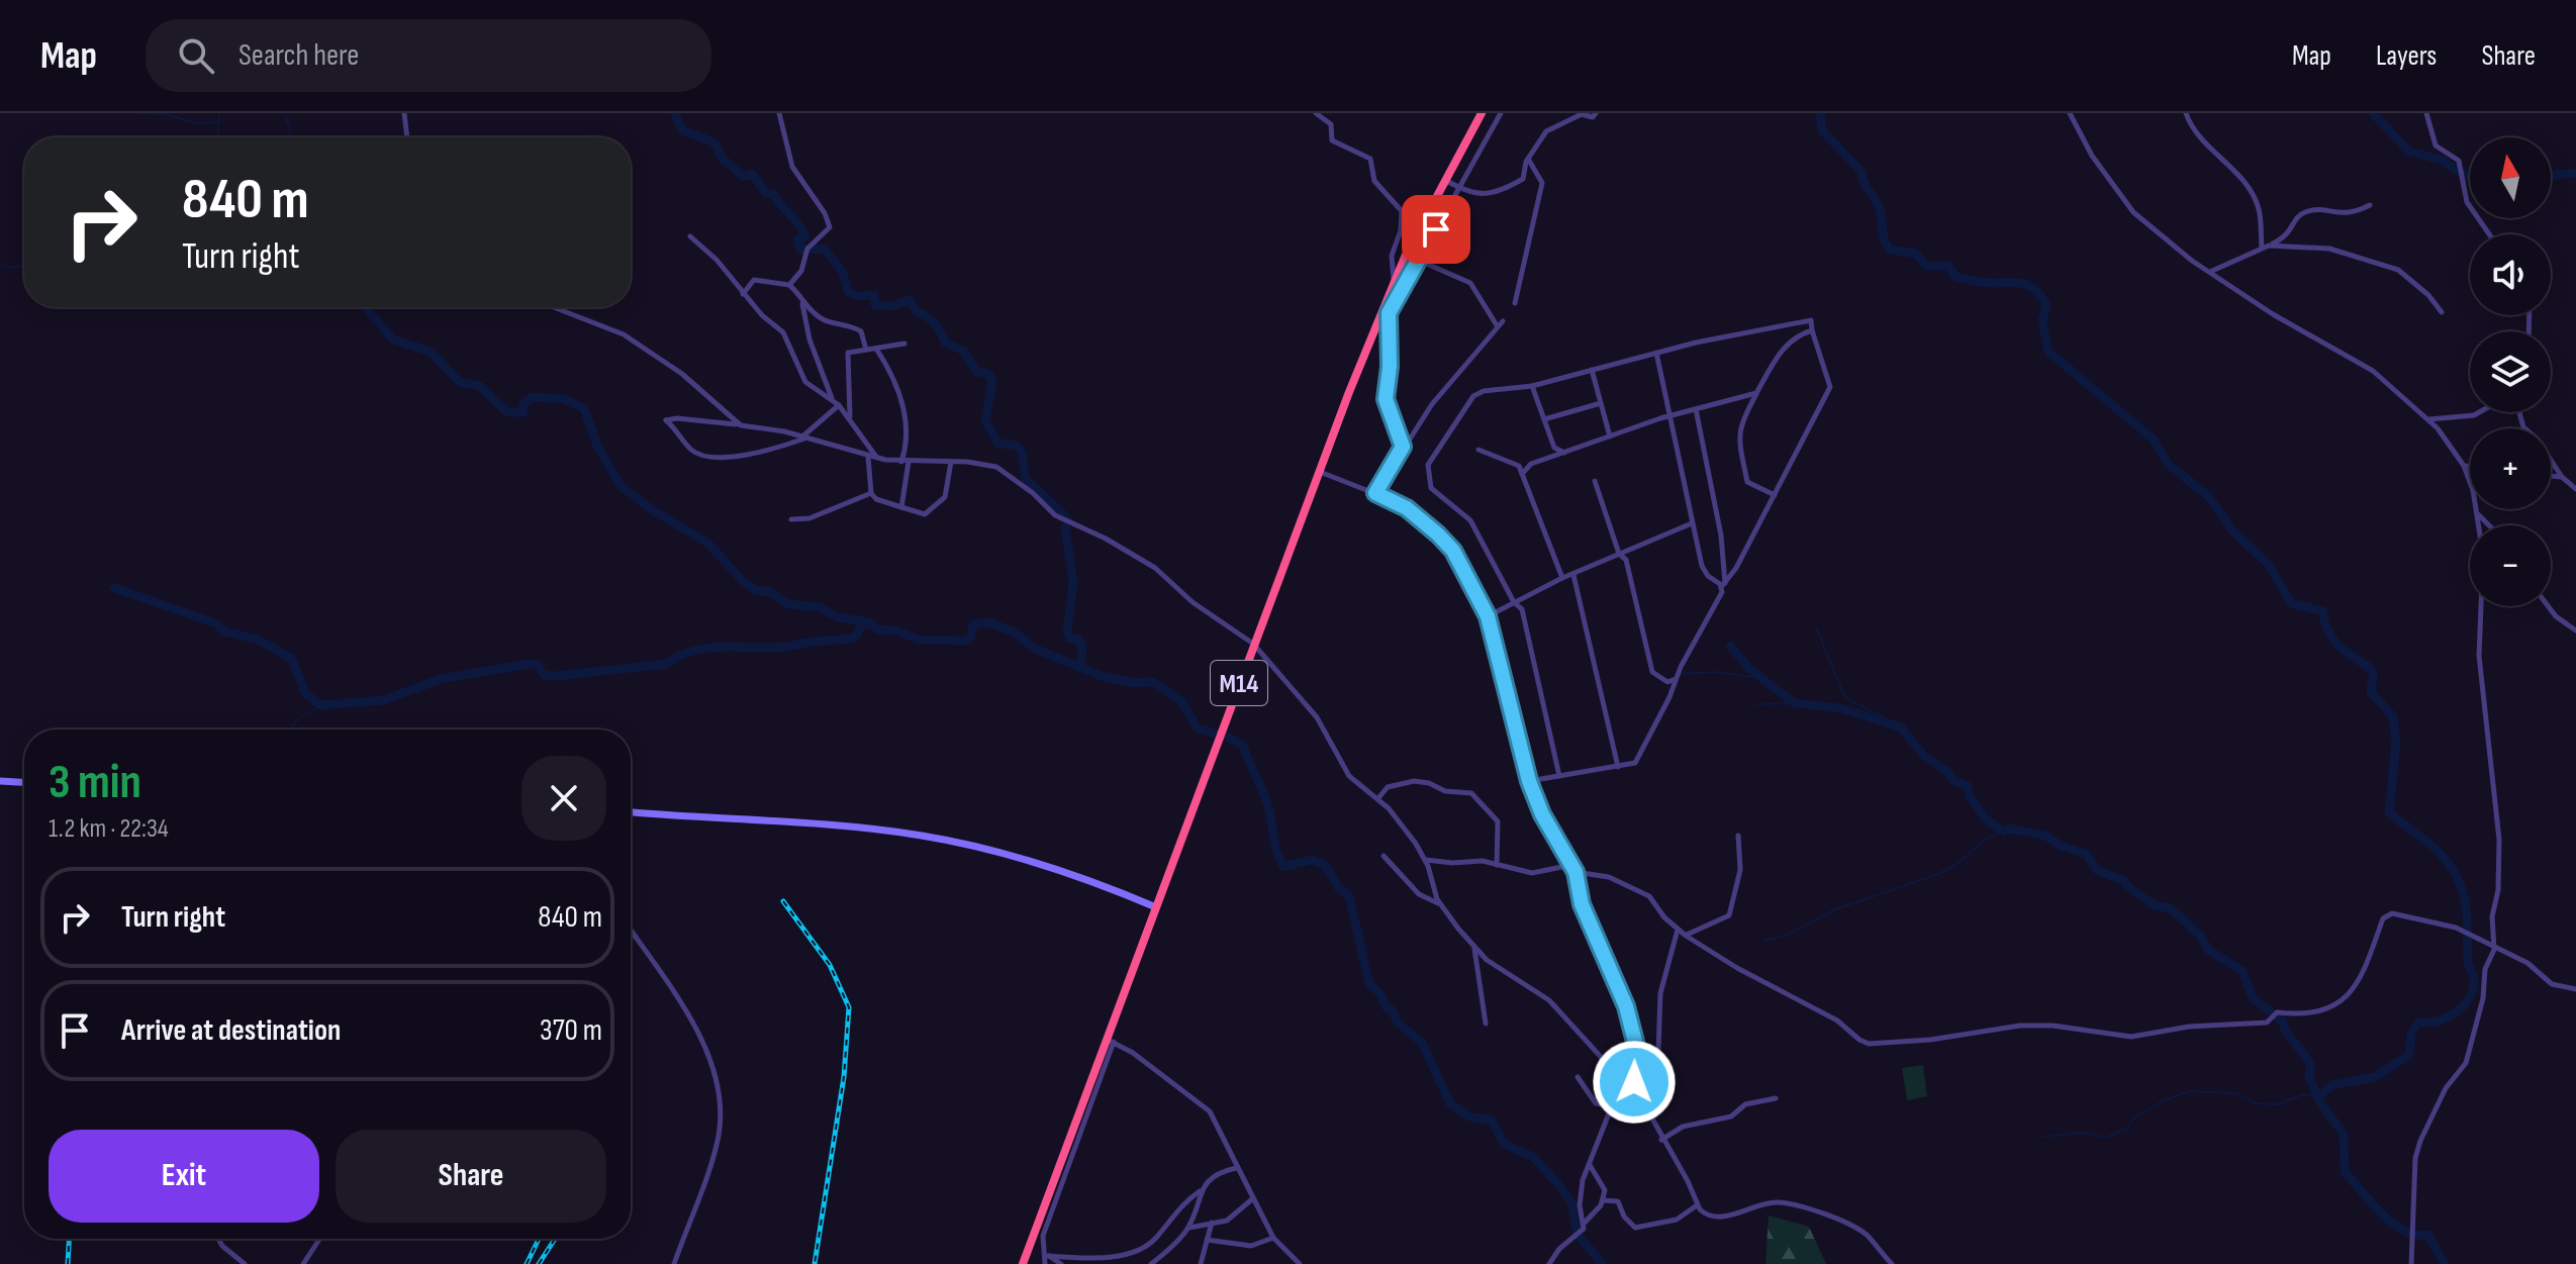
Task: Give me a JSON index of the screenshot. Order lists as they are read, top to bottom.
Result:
{
  "streets": {
    "highway": ["M14"]
  },
  "north": "top",
  "page": {
    "header": "Map",
    "search": "Search here",
    "nav": ["Map", "Layers", "Share"],
    "map_buttons": ["+", "−"],
    "turn": ["840 m", "Turn right"],
    "heading": ["3 min", "1.2 km · 22:34"],
    "list": [
      {
        "name": "Turn right",
        "value": "840 m"
      },
      {
        "name": "Arrive at destination",
        "value": "370 m"
      }
    ],
    "buttons": ["Exit", "Share"]
  }
}
